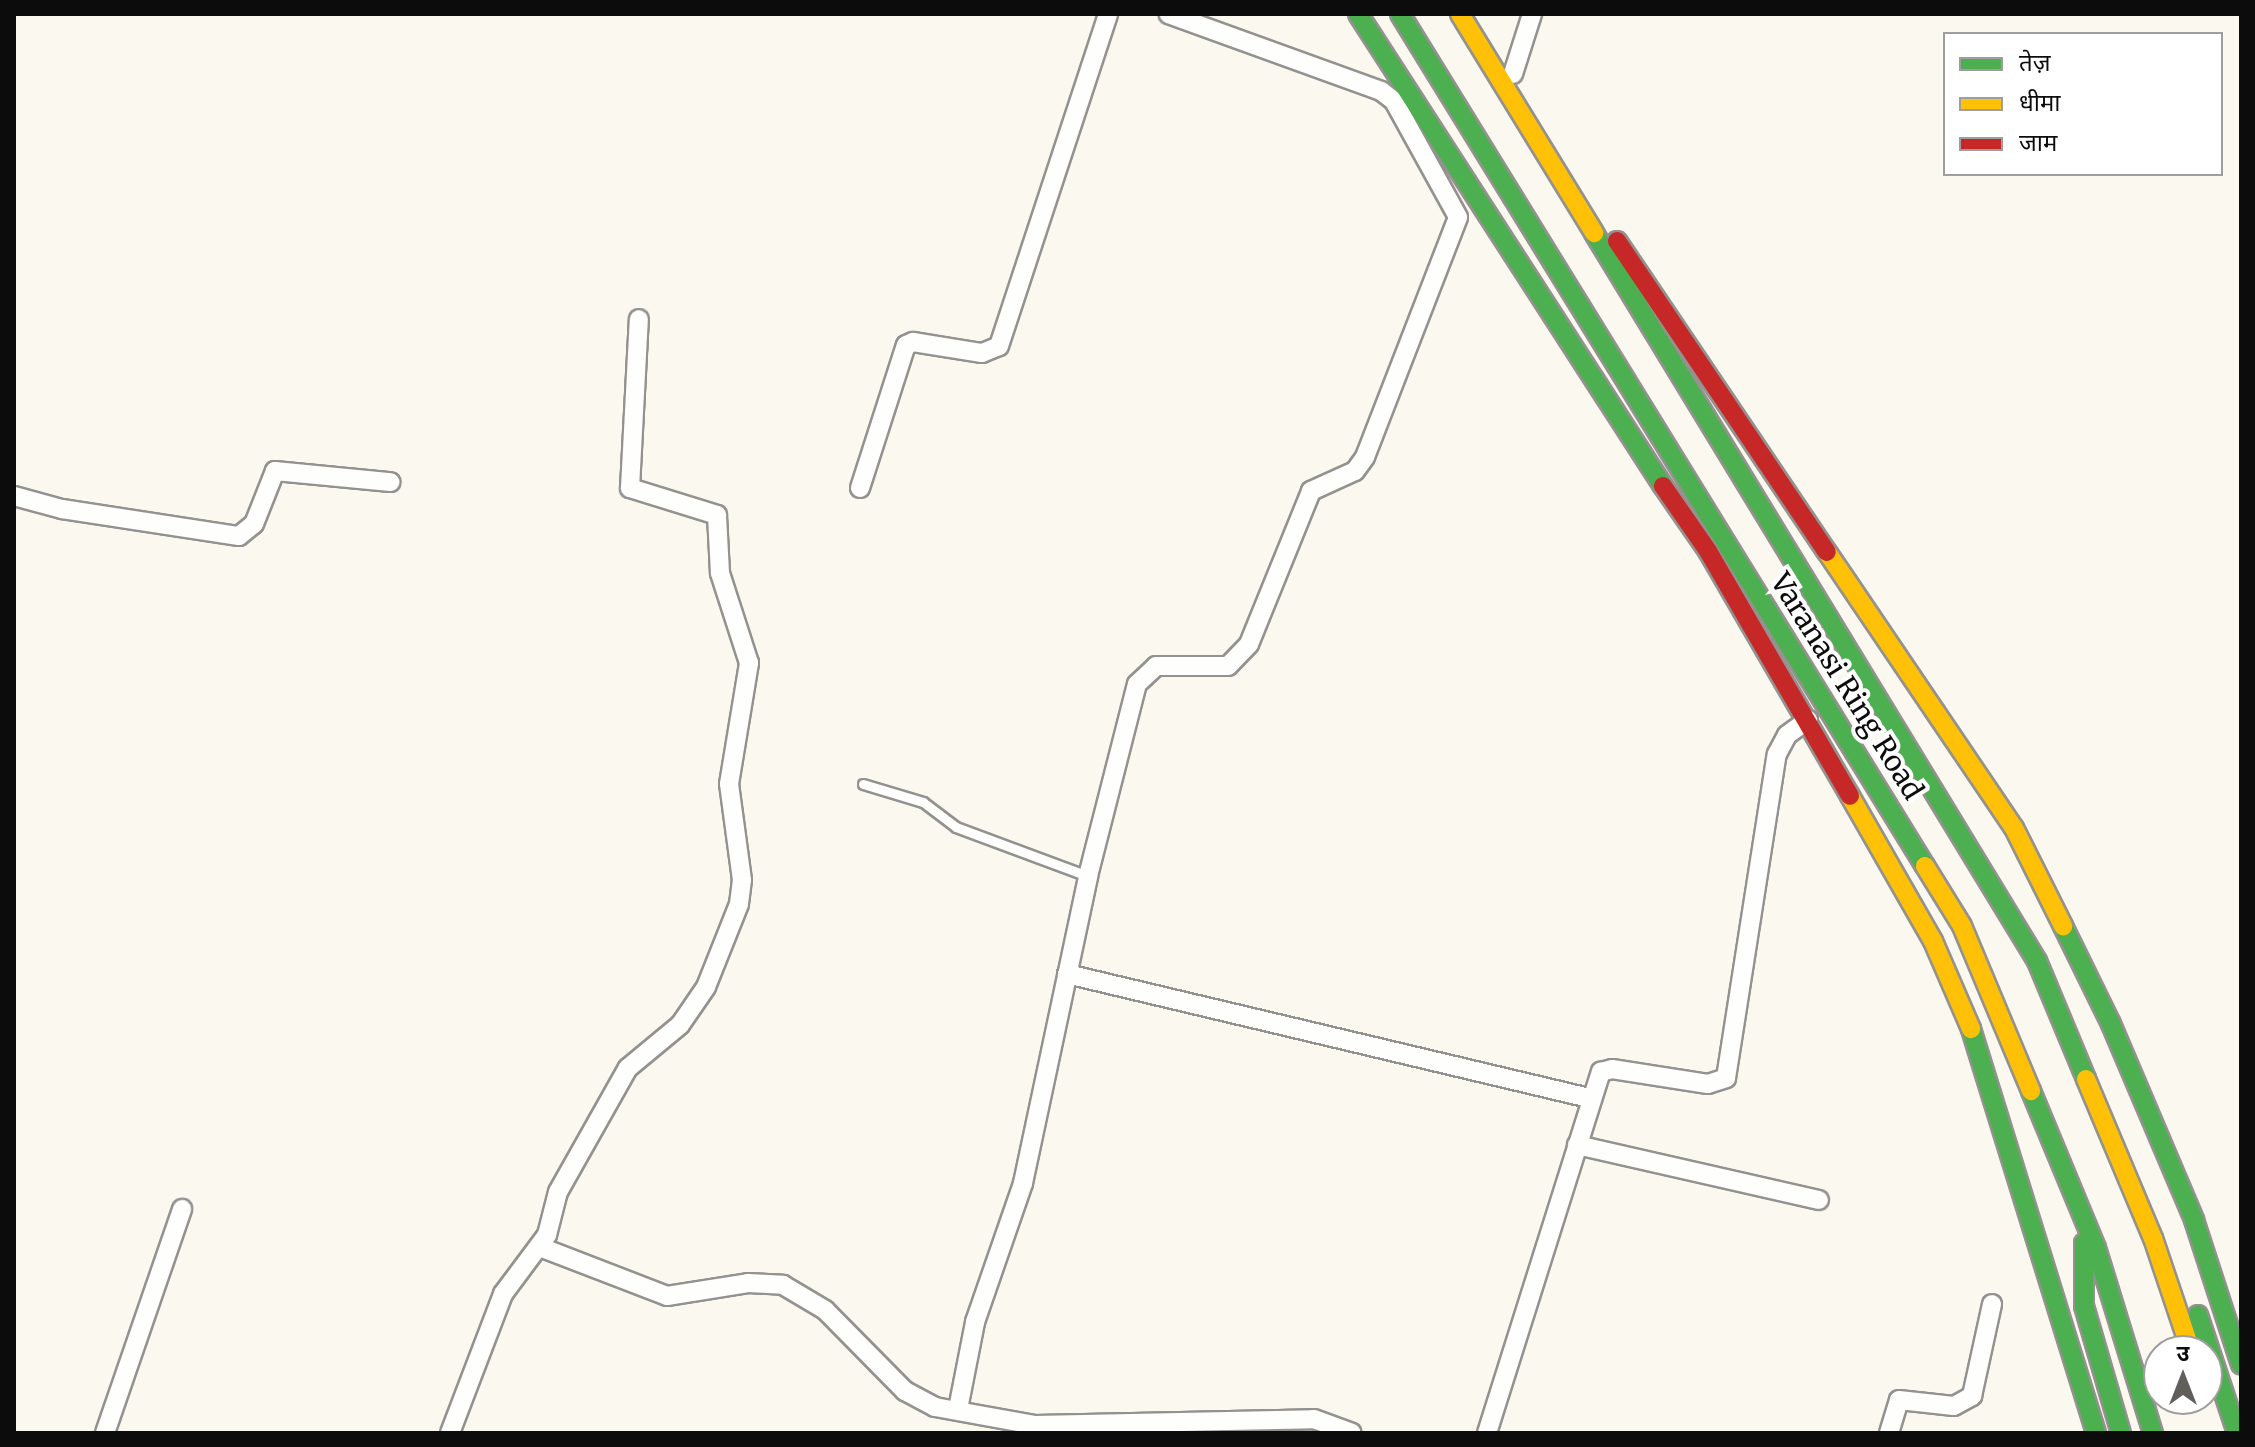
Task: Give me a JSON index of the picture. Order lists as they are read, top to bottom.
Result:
{
  "streets": {
    "main road": ["Varanasi Ring Road"]
  },
  "legend": ["तेज़", "धीमा", "जाम"],
  "north": "top"
}
